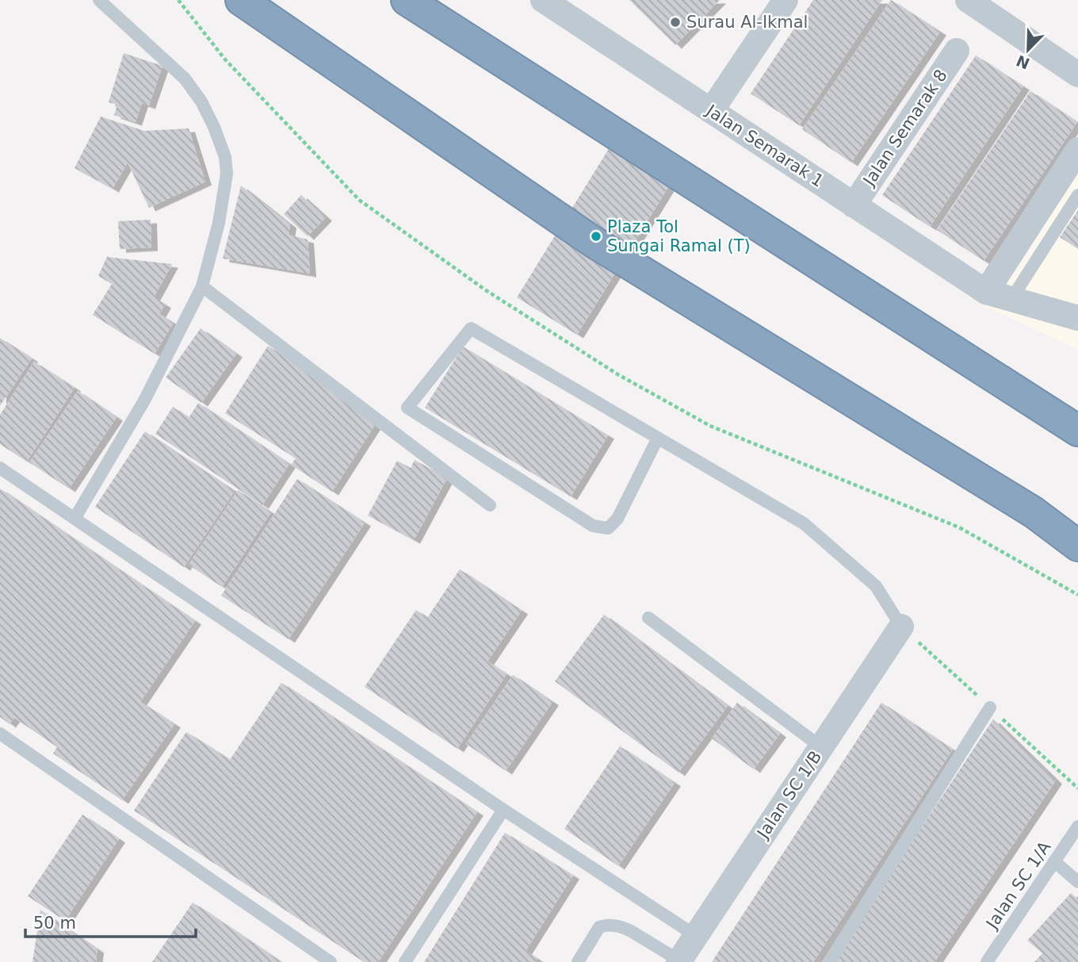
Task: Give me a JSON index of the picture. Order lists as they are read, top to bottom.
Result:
{
  "streets": {
    "street": ["Jalan Semarak 8", "Jalan Semarak 1", "Jalan SC 1/B"],
    "lane": ["Jalan SC 1/A"]
  },
  "crossings": [
    ["Jalan Semarak 8", "Jalan Semarak 1"]
  ],
  "places": ["Surau Al-Ikmal", "Plaza Tol Sungai Ramal (T)"],
  "scale_bar": "50 m",
  "north": "bottom left"
}
